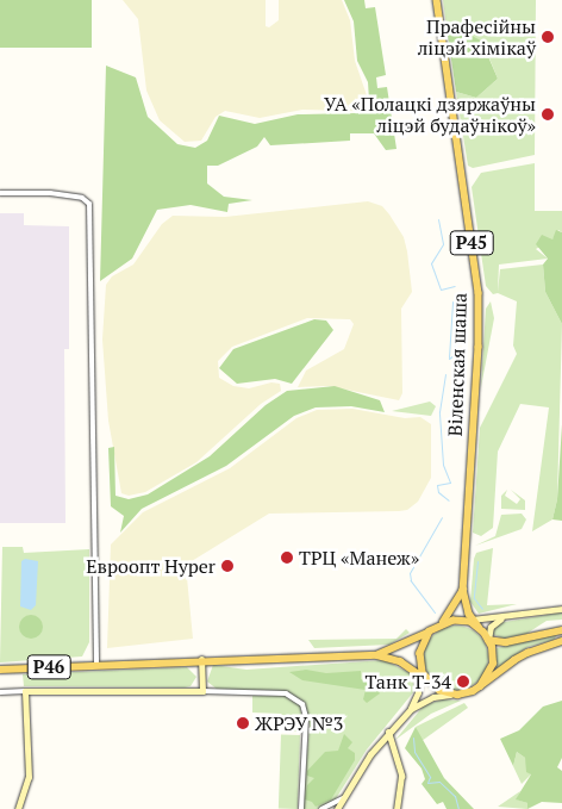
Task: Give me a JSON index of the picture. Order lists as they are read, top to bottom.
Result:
{
  "streets": {
    "main road": ["Р45", "Віленская шаша", "Р46"]
  },
  "crossings": [
    ["Р45", "Віленская шаша"],
    ["Р45", "Р46"]
  ],
  "places": [
    "Прафесійны ліцэй хімікаў",
    "УА «Полацкі дзяржаўны ліцэй будаўнікоў»",
    "ТРЦ «Манеж»",
    "Евроопт Hyper",
    "Танк Т-34",
    "ЖРЭУ №3"
  ]
}
